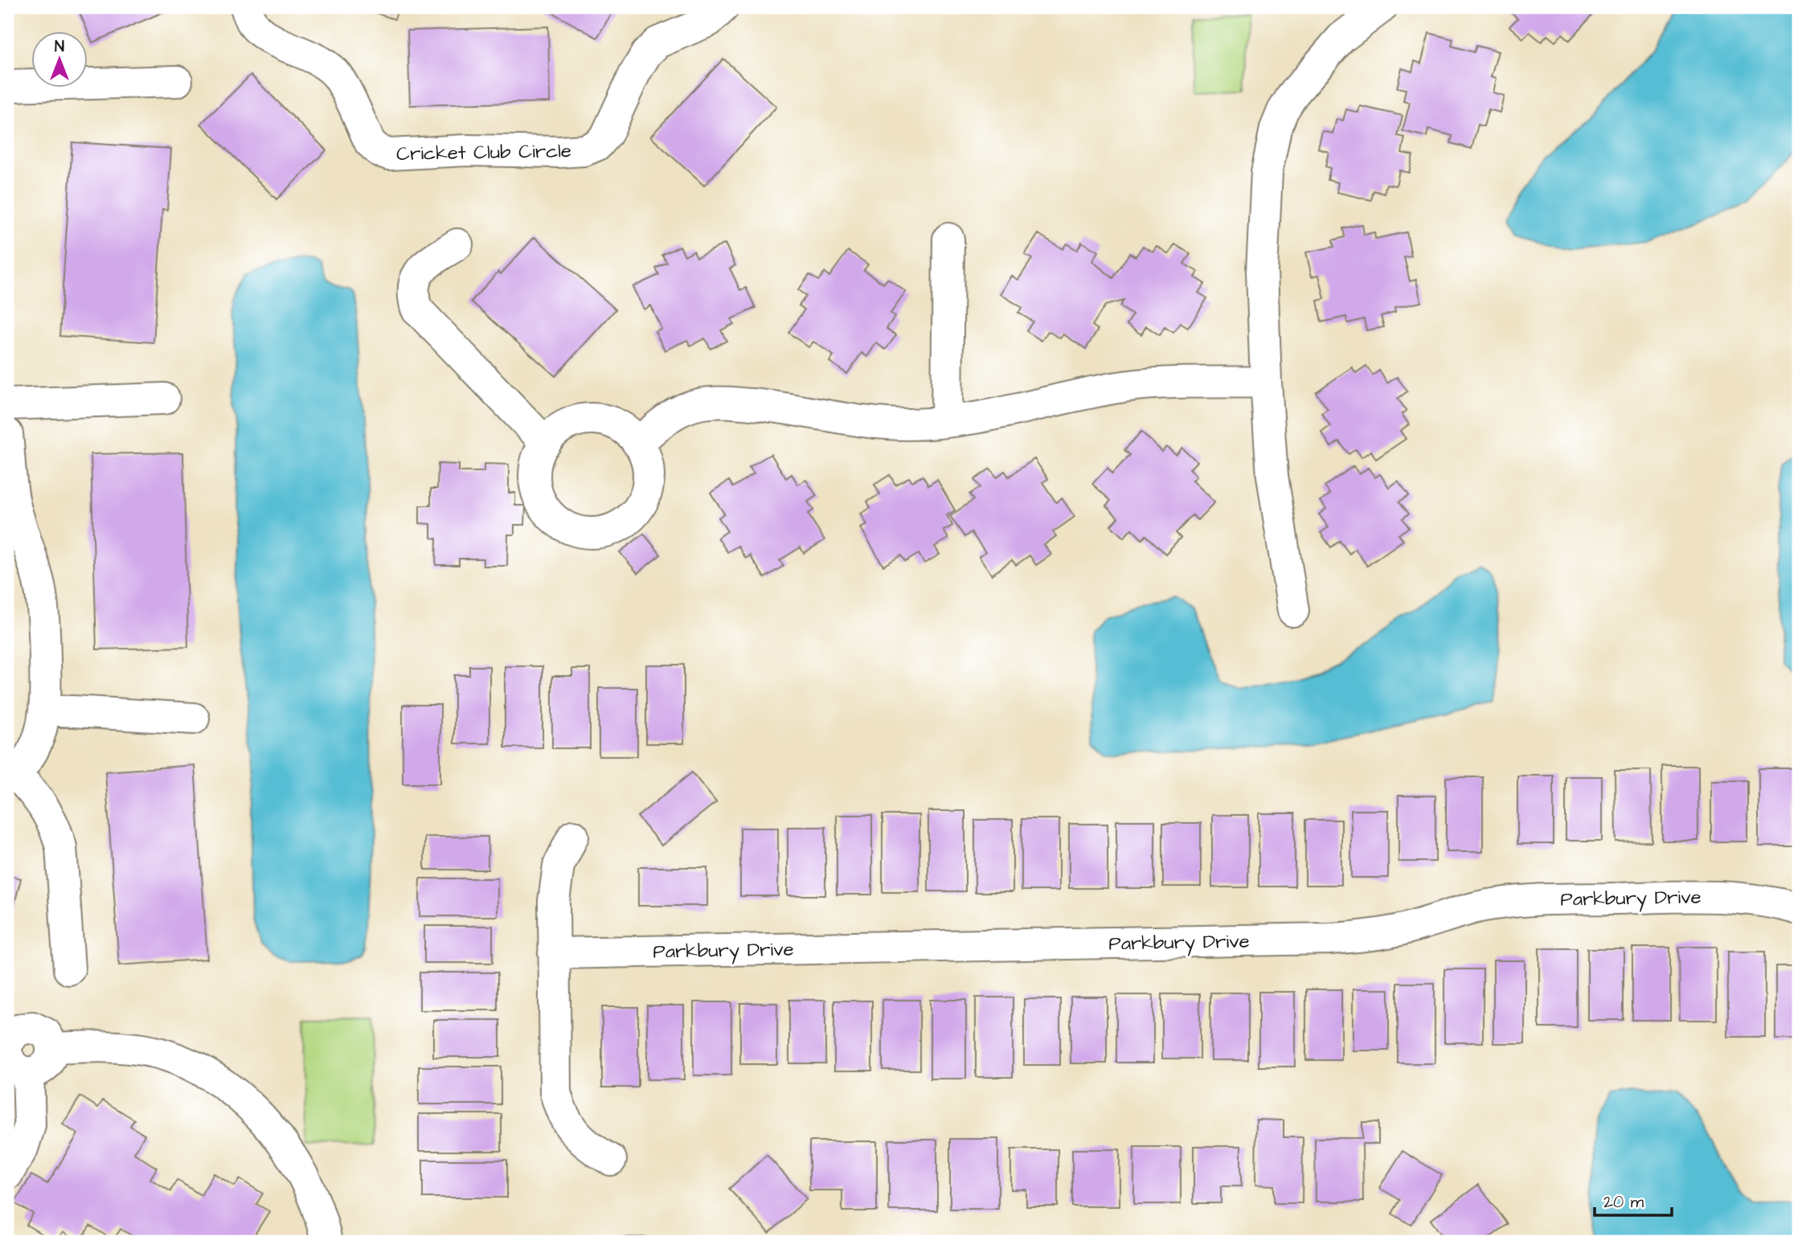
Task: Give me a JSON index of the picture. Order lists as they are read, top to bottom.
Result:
{
  "streets": {
    "street": ["Cricket Club Circle", "Parkbury Drive"]
  },
  "scale_bar": "20 m",
  "north": "top"
}
